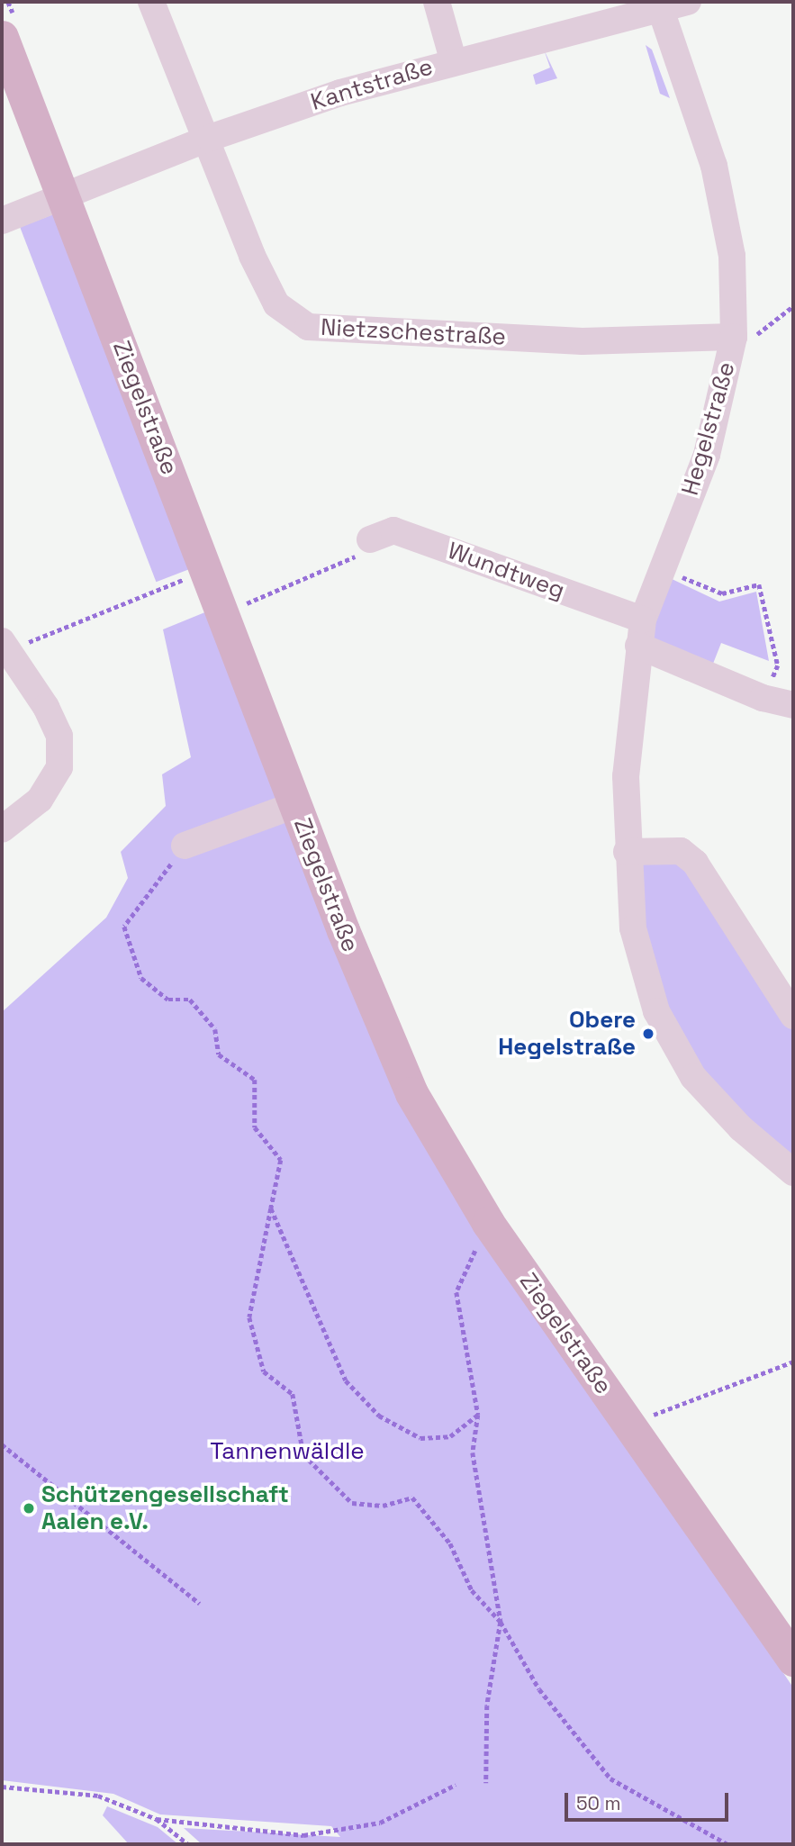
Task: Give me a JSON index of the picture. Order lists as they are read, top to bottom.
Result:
{
  "streets": {
    "main road": ["Ziegelstraße"],
    "street": [
      "Kantstraße",
      "Nietzschestraße",
      "Hegelstraße",
      "Wundtweg"
    ]
  },
  "crossings": [
    ["Kantstraße", "Nietzschestraße"],
    ["Kantstraße", "Ziegelstraße"],
    ["Kantstraße", "Hegelstraße"],
    ["Nietzschestraße", "Hegelstraße"],
    ["Hegelstraße", "Wundtweg"]
  ],
  "parks": ["Tannenwäldle"],
  "places": ["Obere Hegelstraße", "Schützengesellschaft Aalen e.V."],
  "scale_bar": "50 m"
}
